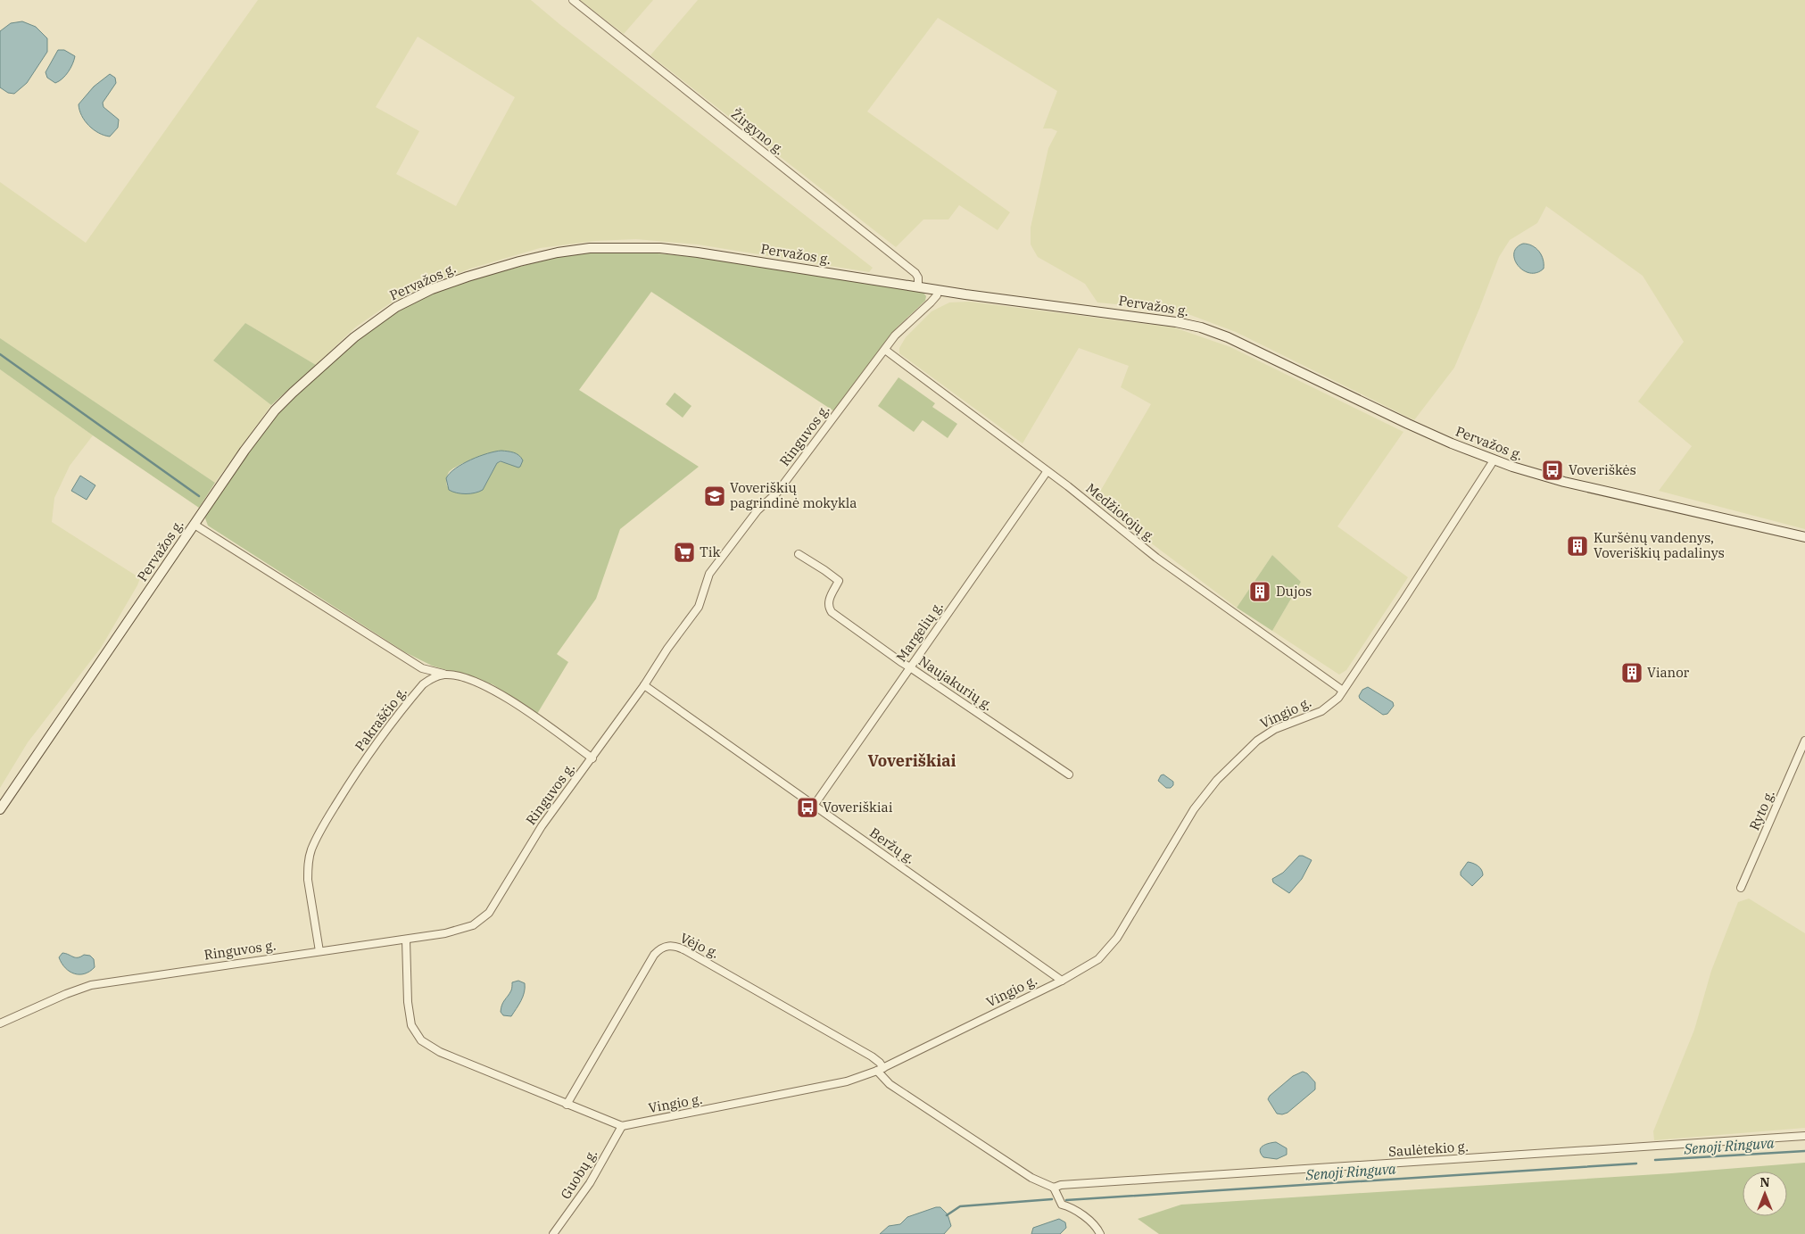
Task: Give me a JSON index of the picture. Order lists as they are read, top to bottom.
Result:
{
  "streets": {
    "main road": ["Pervažos g."],
    "street": [
      "Žirgyno g.",
      "Ringuvos g.",
      "Medžiotojų g.",
      "Margelių g.",
      "Naujakurių g.",
      "Vingio g.",
      "Pakraščio g.",
      "Ryto g.",
      "Beržų g.",
      "Vėjo g.",
      "Saulėtekio g.",
      "Guobų g."
    ]
  },
  "crossings": [
    ["Žirgyno g.", "Pervažos g."],
    ["Pervažos g.", "Ringuvos g."],
    ["Pervažos g.", "Vingio g."],
    ["Ringuvos g.", "Medžiotojų g."],
    ["Ringuvos g.", "Pakraščio g."],
    ["Ringuvos g.", "Beržų g."],
    ["Medžiotojų g.", "Margelių g."],
    ["Medžiotojų g.", "Vingio g."],
    ["Margelių g.", "Naujakurių g."],
    ["Margelių g.", "Beržų g."],
    ["Vingio g.", "Beržų g."],
    ["Vingio g.", "Vėjo g."],
    ["Vingio g.", "Guobų g."]
  ],
  "districts": ["Voveriškiai"],
  "water": ["Senoji Ringuva"],
  "places": {
    "bus stop": ["Voveriškės", "Voveriškiai"],
    "school or university": ["Voveriškių pagrindinė mokykla"],
    "building": ["Kuršėnų vandenys, Voveriškių padalinys", "Dujos", "Vianor"],
    "supermarket": ["Tik"]
  },
  "north": "top"
}
